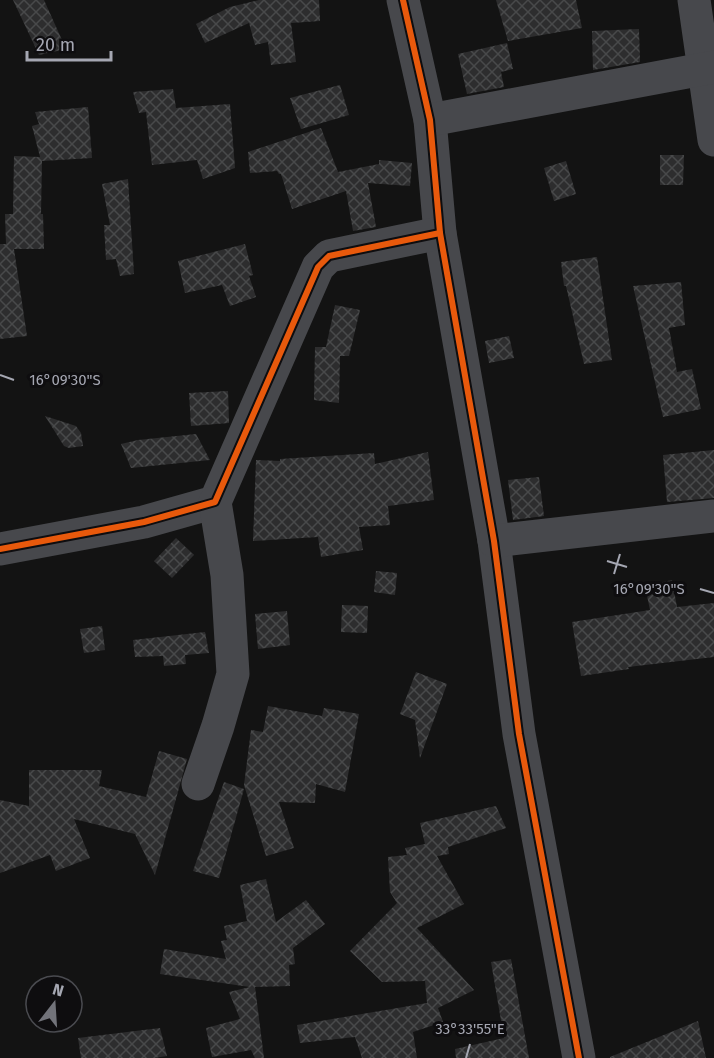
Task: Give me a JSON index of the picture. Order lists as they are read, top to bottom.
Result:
{
  "scale_bar": "20 m",
  "north": "top",
  "coordinates": ["16°09'30\"S", "33°33'55\"E"]
}
